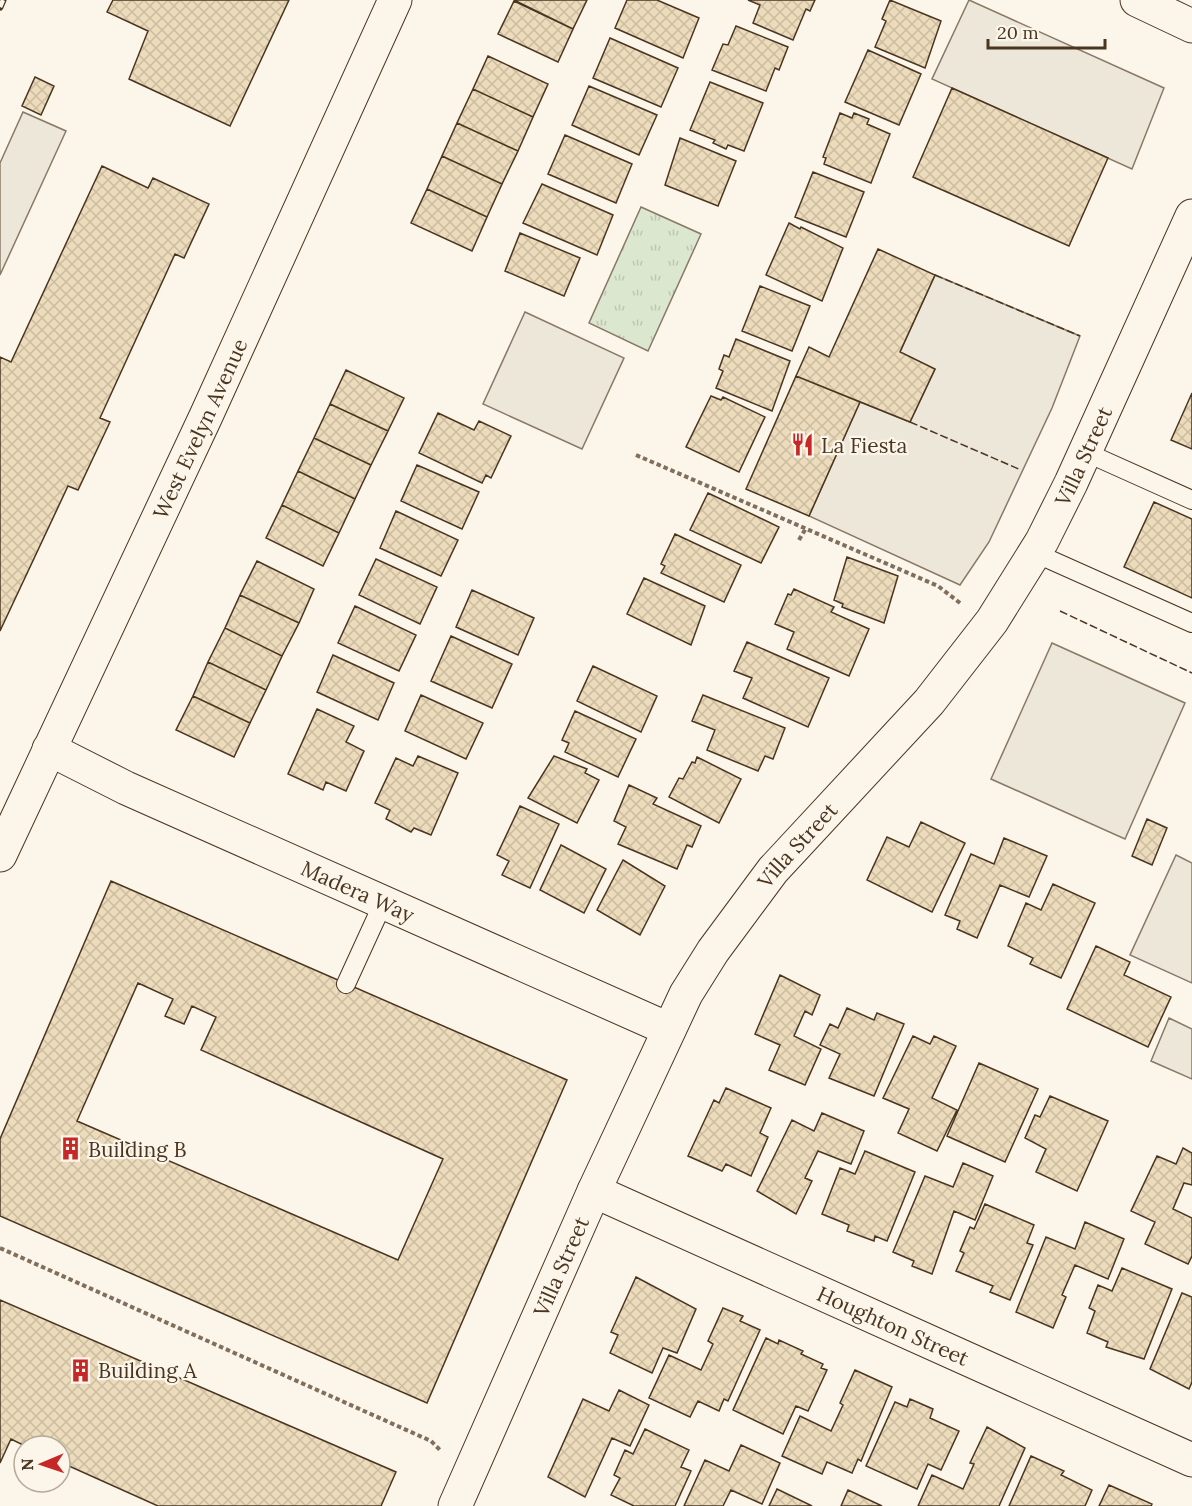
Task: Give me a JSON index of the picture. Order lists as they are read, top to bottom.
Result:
{
  "streets": {
    "street": [
      "West Evelyn Avenue",
      "Villa Street",
      "Madera Way",
      "Houghton Street"
    ]
  },
  "crossings": [
    ["West Evelyn Avenue", "Madera Way"],
    ["Villa Street", "Madera Way"],
    ["Villa Street", "Houghton Street"]
  ],
  "places": {
    "restaurant": ["La Fiesta"],
    "building": ["Building B", "Building A"]
  },
  "scale_bar": "20 m",
  "north": "left"
}
